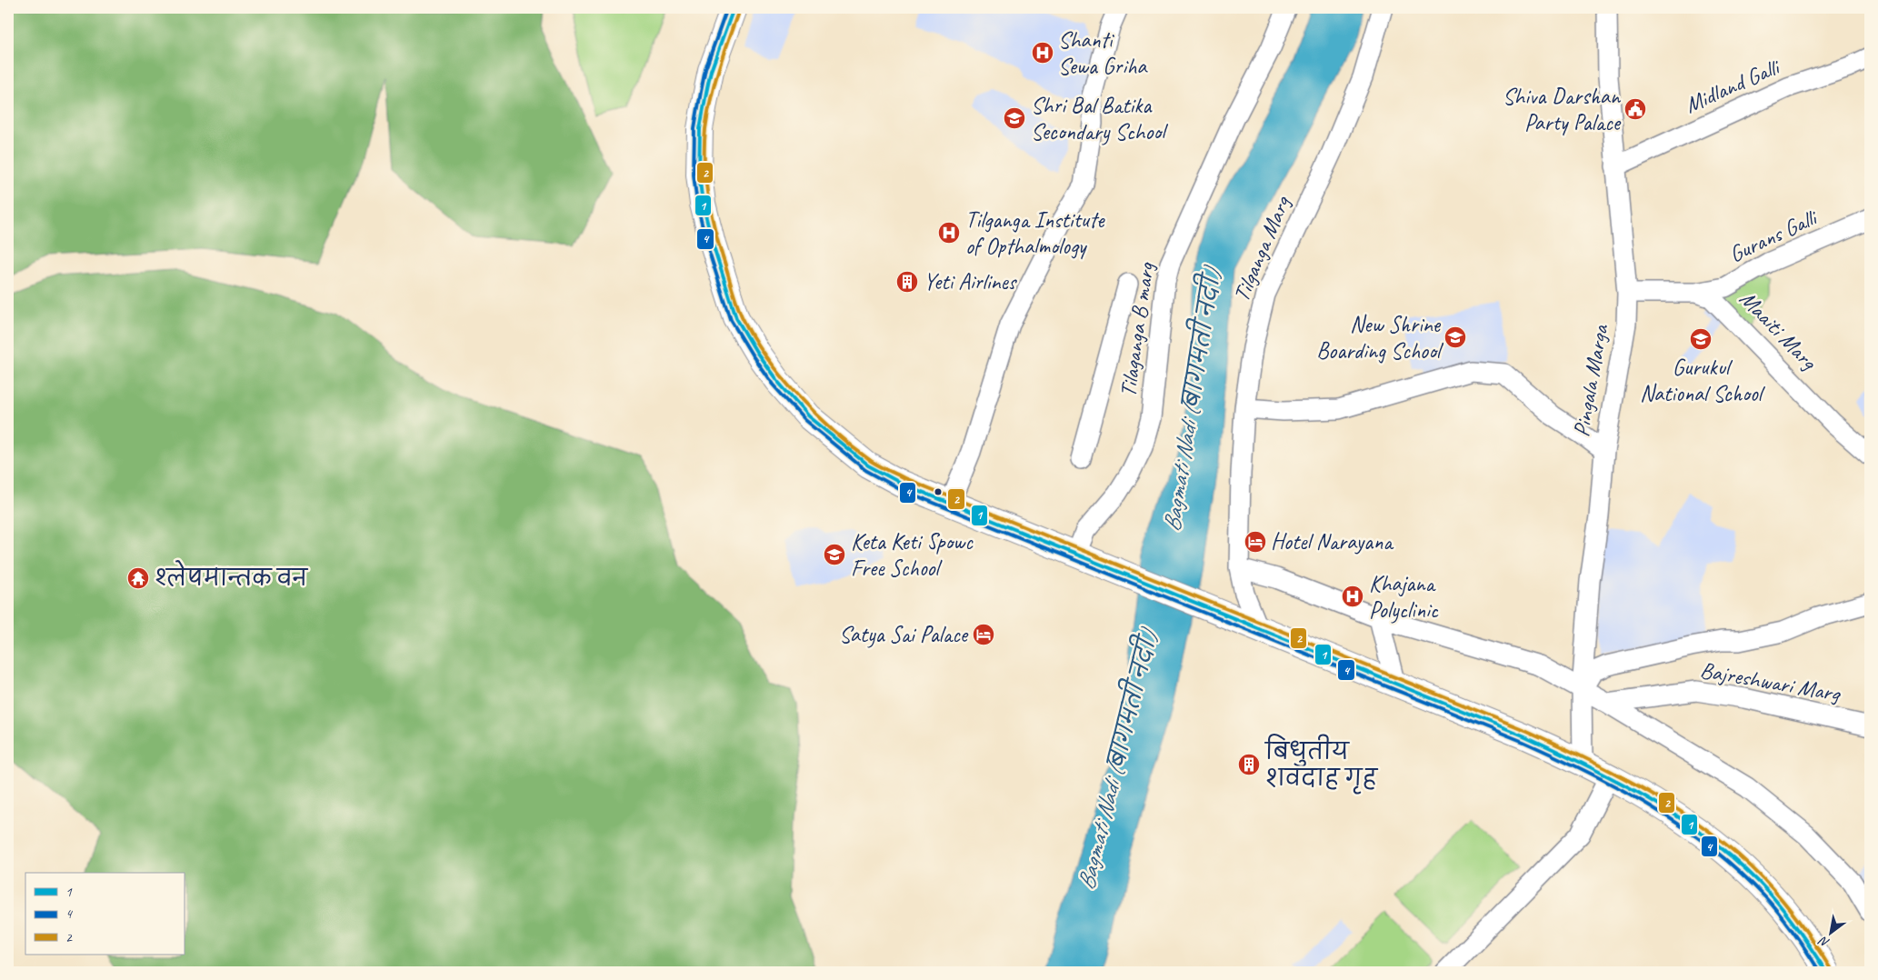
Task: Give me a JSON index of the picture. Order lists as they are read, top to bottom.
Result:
{
  "streets": {
    "street": [
      "Midland Galli",
      "Gurans Galli",
      "Tilganga Marg",
      "Tilaganga B marg",
      "Maaiti Marg",
      "Pingala Marga",
      "Bajreshwari Marg"
    ]
  },
  "crossings": [
    ["Midland Galli", "Pingala Marga"],
    ["Gurans Galli", "Maaiti Marg"],
    ["Maaiti Marg", "Pingala Marga"]
  ],
  "water": ["Bagmati Nadi (बागमती नदी)"],
  "places": {
    "hospital": ["Shanti Sewa Griha", "Tilganga Institute of Opthalmology", "Khajana Polyclinic"],
    "public building": ["Shiva Darshan Party Palace"],
    "school or university": [
      "Shri Bal Batika Secondary School",
      "New Shrine Boarding School",
      "Gurukul National School",
      "Keta Keti Spowc Free School"
    ],
    "building": ["Yeti Airlines", "बिधुतीय शवदाह गृह"],
    "hotel": ["Hotel Narayana", "Satya Sai Palace"],
    "temple": ["श्लेषमान्तक वन"]
  },
  "lines": ["transit line 1", "transit line 4", "transit line 2"],
  "legend": ["1", "4", "2"],
  "north": "bottom left"
}
